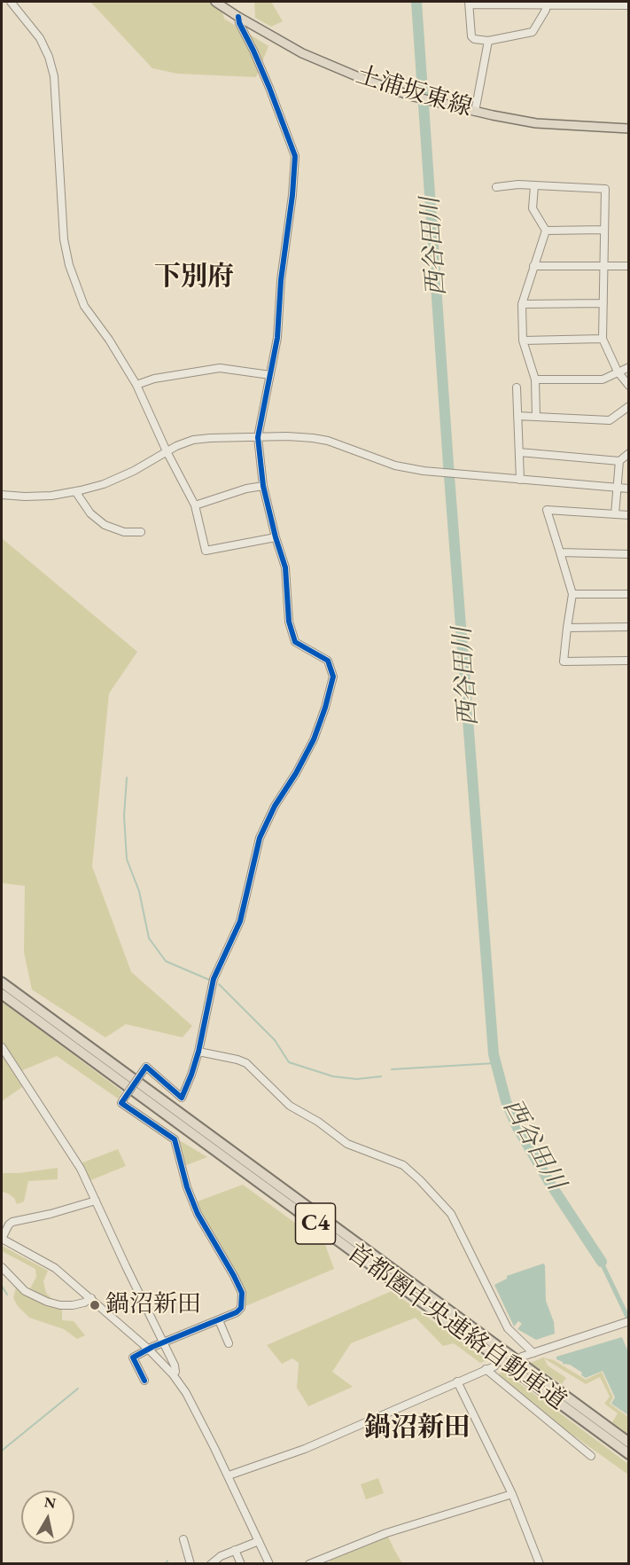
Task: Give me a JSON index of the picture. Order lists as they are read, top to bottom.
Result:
{
  "streets": {
    "highway": ["C4", "首都圏中央連絡自動車道"],
    "main road": ["土浦坂東線"]
  },
  "districts": ["下別府", "鍋沼新田"],
  "water": ["西谷田川"],
  "places": ["鍋沼新田"],
  "north": "top"
}
